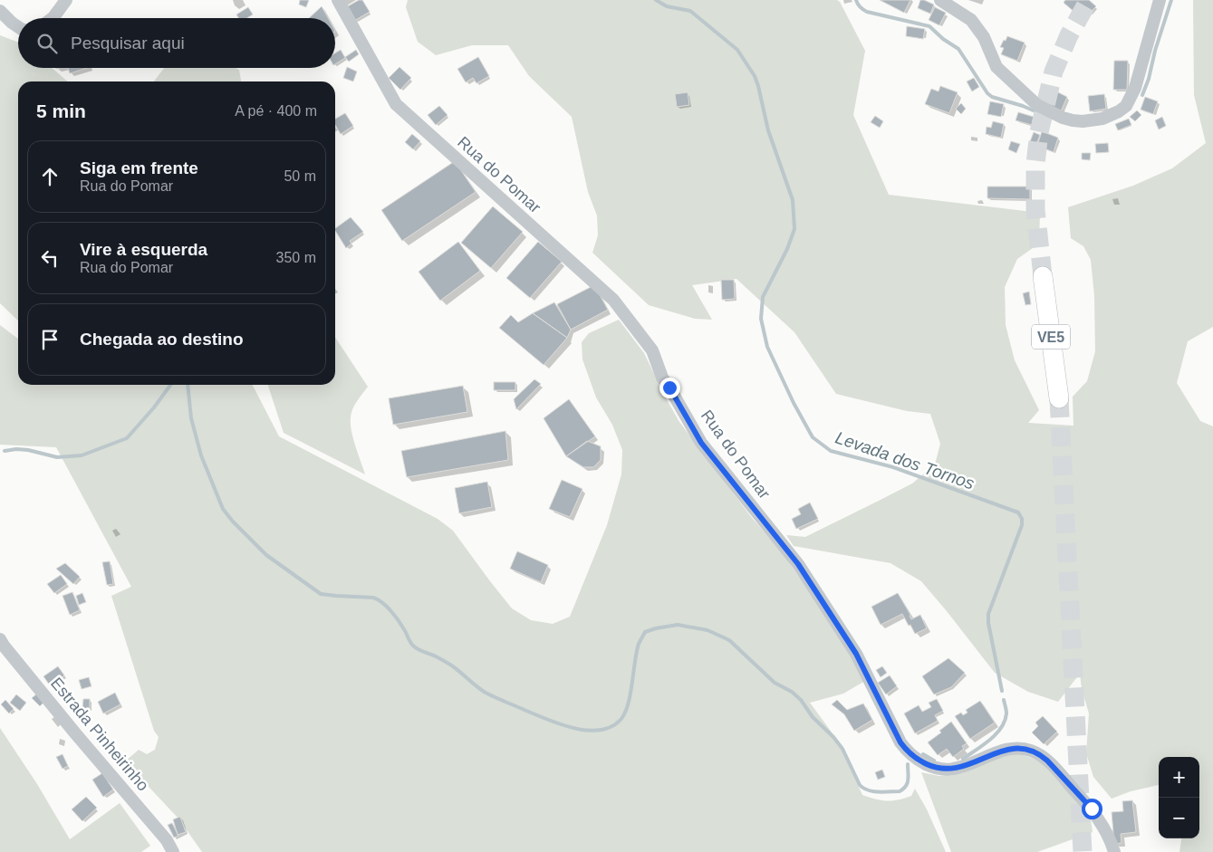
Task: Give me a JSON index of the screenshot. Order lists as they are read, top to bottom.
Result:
{
  "streets": {
    "main road": ["VE5"],
    "street": ["Rua do Pomar", "Estrada Pinheirinho"]
  },
  "water": ["Levada dos Tornos"],
  "page": {
    "search": "Pesquisar aqui",
    "heading": ["5 min", "A pé · 400 m"],
    "list": [
      ["Siga em frente", "Rua do Pomar", "50 m"],
      ["Vire à esquerda", "Rua do Pomar", "350 m"],
      "Chegada ao destino"
    ],
    "map_buttons": ["+", "−"]
  }
}
